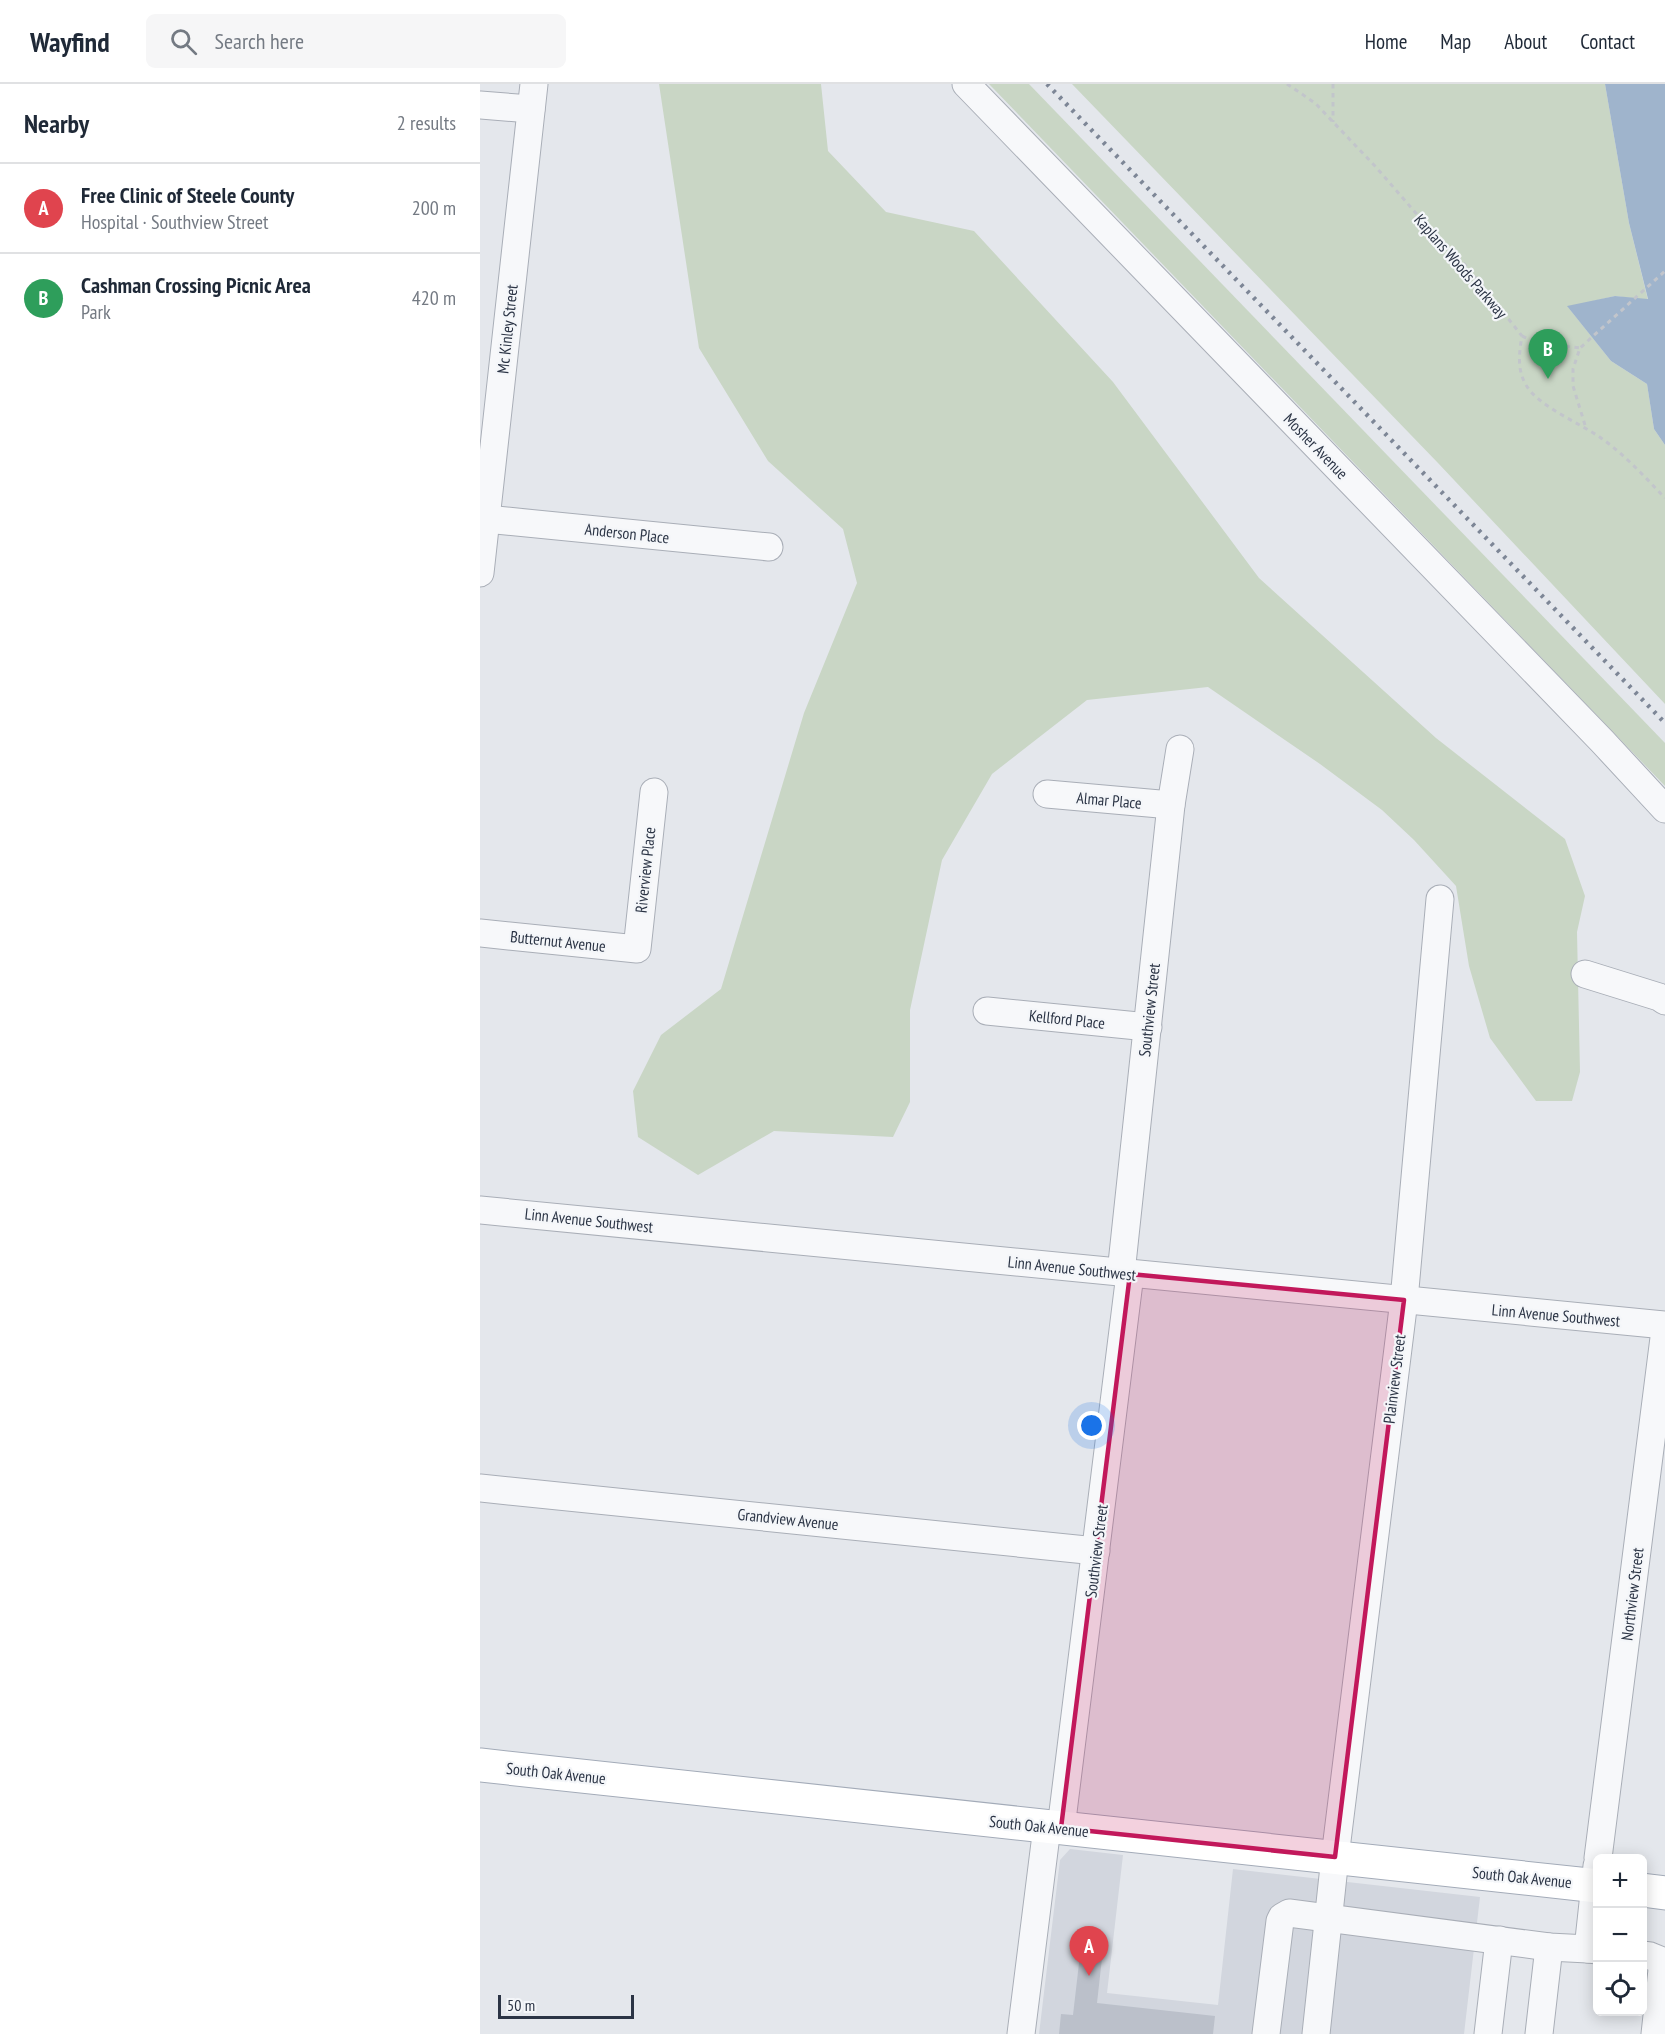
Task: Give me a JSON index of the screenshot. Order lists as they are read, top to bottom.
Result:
{
  "streets": {
    "main road": ["South Oak Avenue"],
    "street": [
      "Mc Kinley Street",
      "Mosher Avenue",
      "Anderson Place",
      "Almar Place",
      "Riverview Place",
      "Butternut Avenue",
      "Southview Street",
      "Kellford Place",
      "Linn Avenue Southwest",
      "Plainview Street",
      "Grandview Avenue",
      "Northview Street"
    ],
    "path": ["Kaplans Woods Parkway"]
  },
  "crossings": [
    ["Mc Kinley Street", "Anderson Place"],
    ["Almar Place", "Southview Street"],
    ["Riverview Place", "Butternut Avenue"],
    ["Southview Street", "Kellford Place"],
    ["Southview Street", "Linn Avenue Southwest"],
    ["Southview Street", "Grandview Avenue"],
    ["Southview Street", "South Oak Avenue"],
    ["Linn Avenue Southwest", "Plainview Street"],
    ["Plainview Street", "South Oak Avenue"]
  ],
  "scale_bar": "50 m",
  "page": {
    "header": "Wayfind",
    "search": "Search here",
    "nav": [
      "Home",
      "Map",
      "About",
      "Contact"
    ],
    "heading": ["Nearby", "2 results"],
    "list": [
      {
        "mark": "A",
        "name": "Free Clinic of Steele County",
        "note": "Hospital · Southview Street",
        "value": "200 m"
      },
      {
        "mark": "B",
        "name": "Cashman Crossing Picnic Area",
        "note": "Park",
        "value": "420 m"
      }
    ],
    "pins": ["B", "A"],
    "map_buttons": ["+", "−"],
    "scale": "50 m"
  }
}
